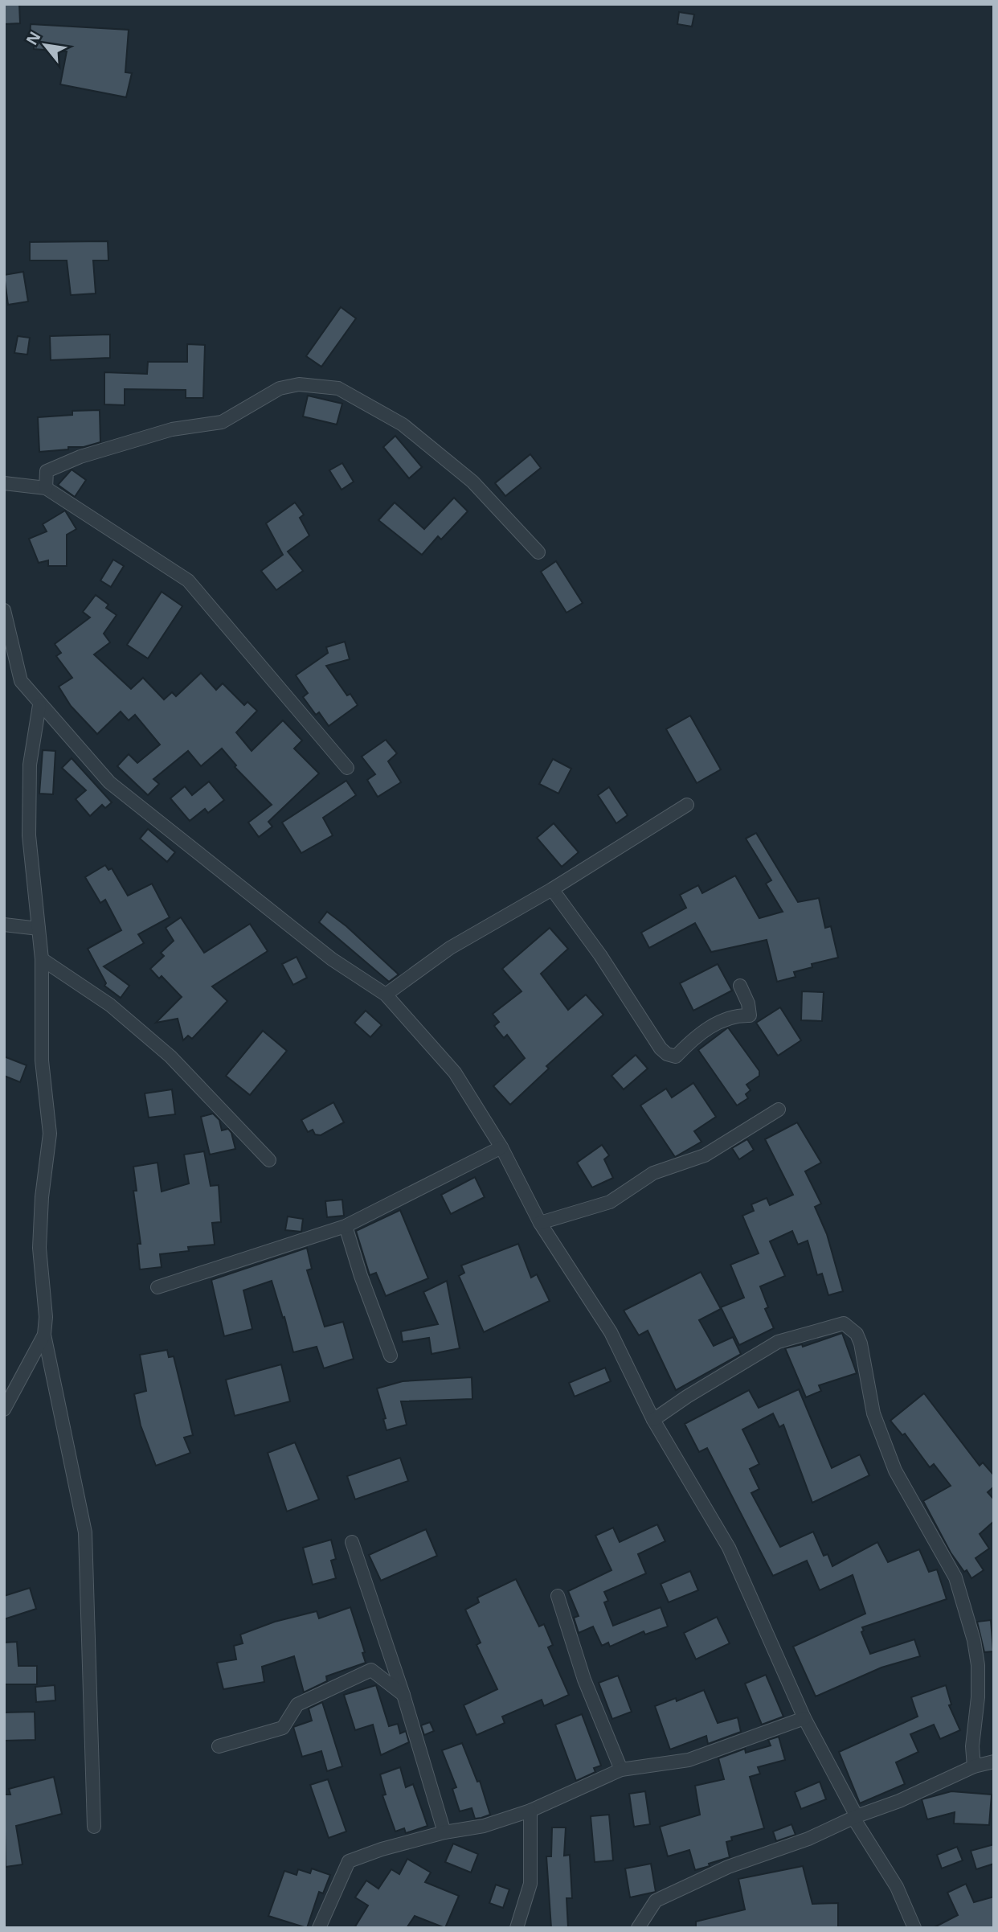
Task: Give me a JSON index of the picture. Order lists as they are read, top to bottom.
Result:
{
  "north": "top left"
}
